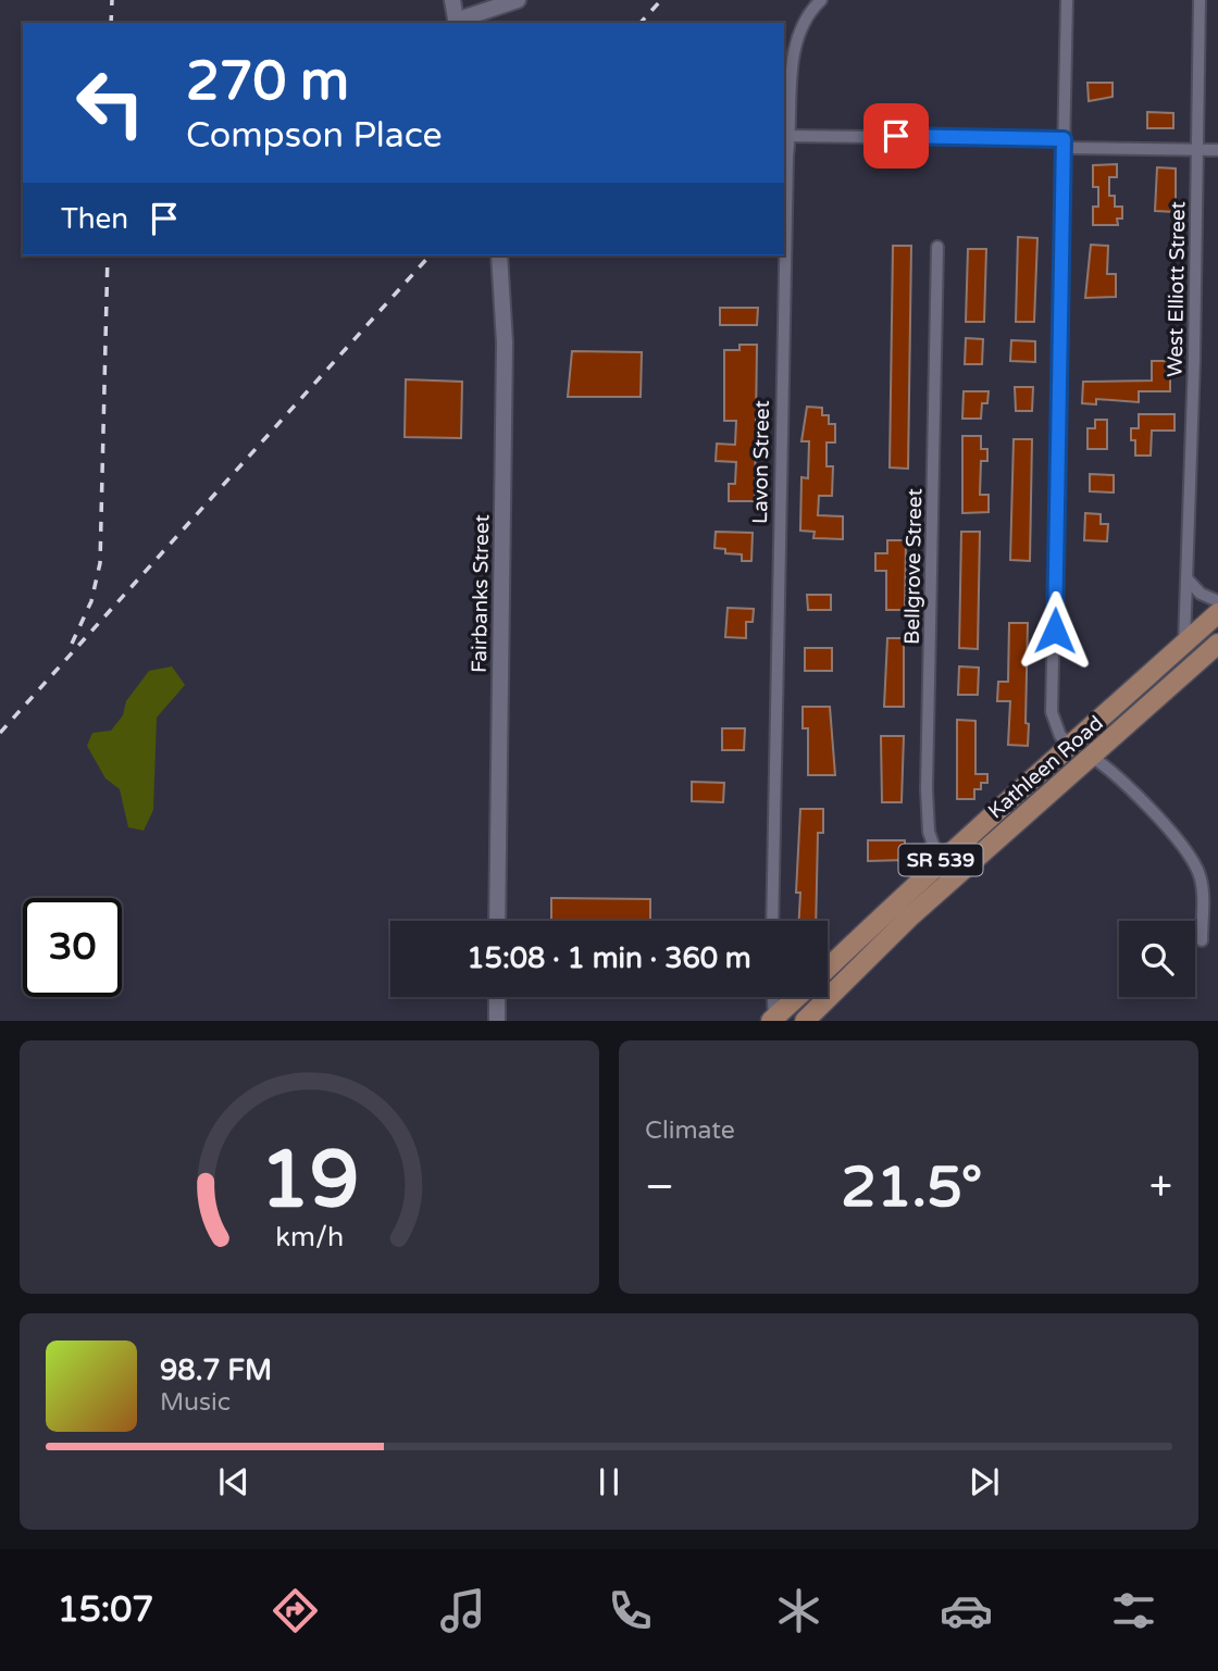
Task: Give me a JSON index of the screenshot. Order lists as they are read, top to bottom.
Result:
{
  "streets": {
    "main road": ["Kathleen Road", "SR 539"],
    "street": [
      "West Elliott Street",
      "Lavon Street",
      "Bellgrove Street",
      "Fairbanks Street"
    ]
  },
  "crossings": [
    ["West Elliott Street", "Kathleen Road"],
    ["Bellgrove Street", "Kathleen Road"]
  ],
  "page": {
    "turn": ["270 m", "Compson Place"],
    "then": "Then",
    "limit": "30",
    "trip": "15:08 · 1 min · 360 m",
    "tile": "Climate",
    "heat": ["−", "21.5°", "+"],
    "song": ["98.7 FM", "Music"],
    "tabs": "15:07",
    "gauge": ["19", "km/h"]
  }
}
